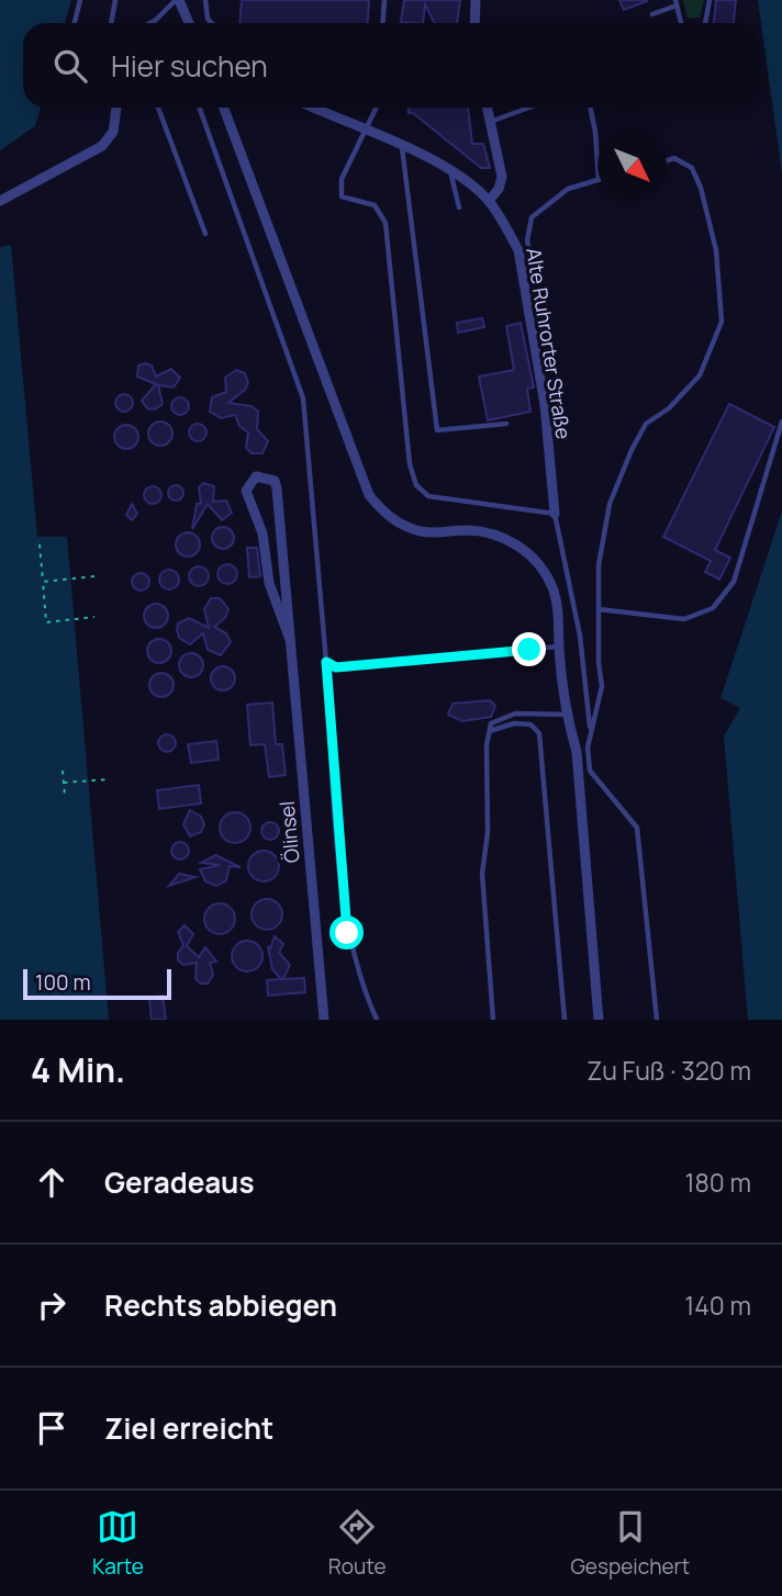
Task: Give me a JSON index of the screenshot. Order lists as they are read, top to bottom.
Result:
{
  "streets": {
    "street": ["Alte Ruhrorter Straße", "Ölinsel"]
  },
  "scale_bar": "100 m",
  "north": "bottom right",
  "page": {
    "search": "Hier suchen",
    "scale": "100 m",
    "heading": ["4 Min.", "Zu Fuß · 320 m"],
    "list": [
      ["Geradeaus", "180 m"],
      ["Rechts abbiegen", "140 m"],
      "Ziel erreicht"
    ],
    "nav": ["Karte", "Route", "Gespeichert"]
  }
}
